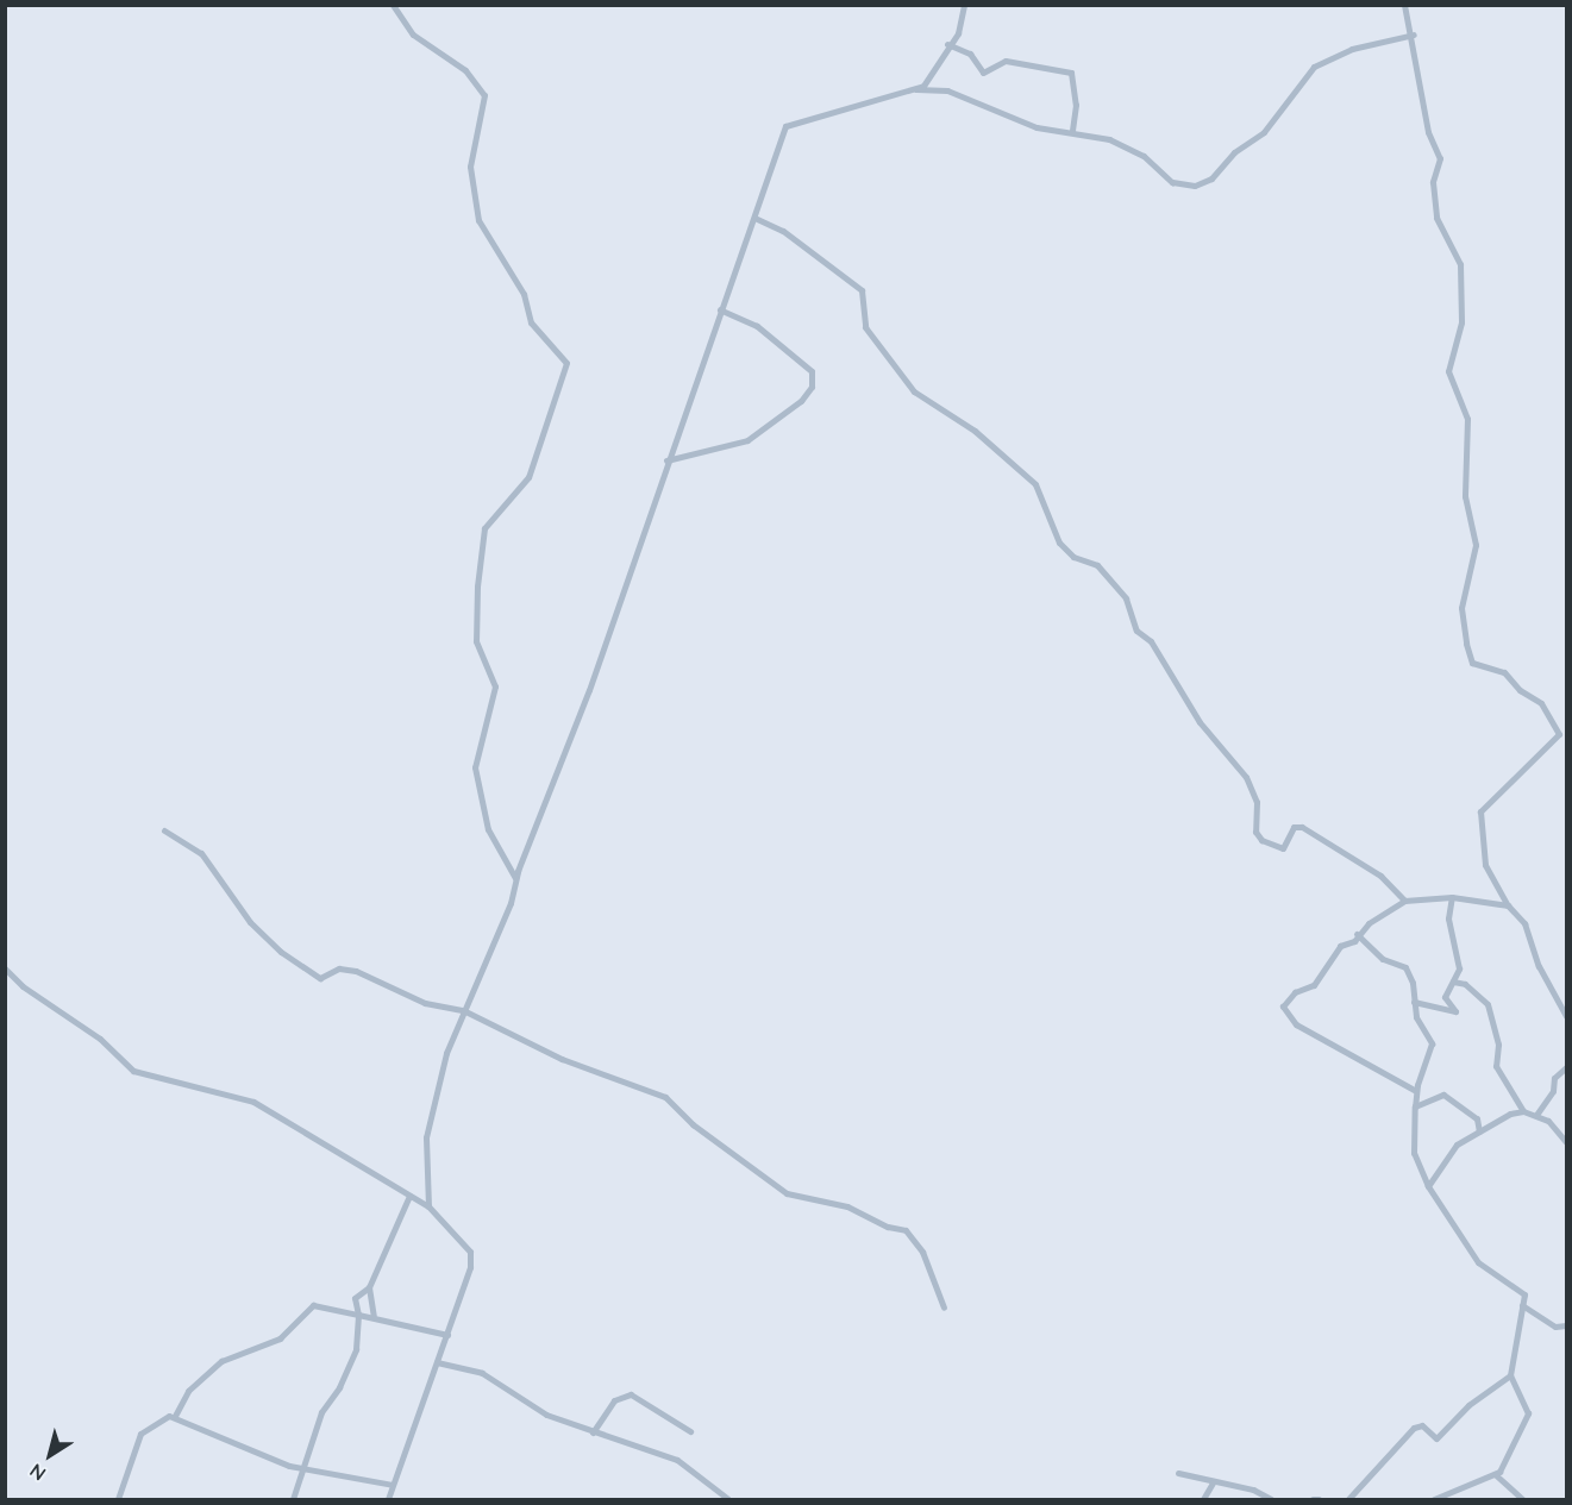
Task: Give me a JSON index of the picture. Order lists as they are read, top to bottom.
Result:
{
  "north": "bottom left"
}
